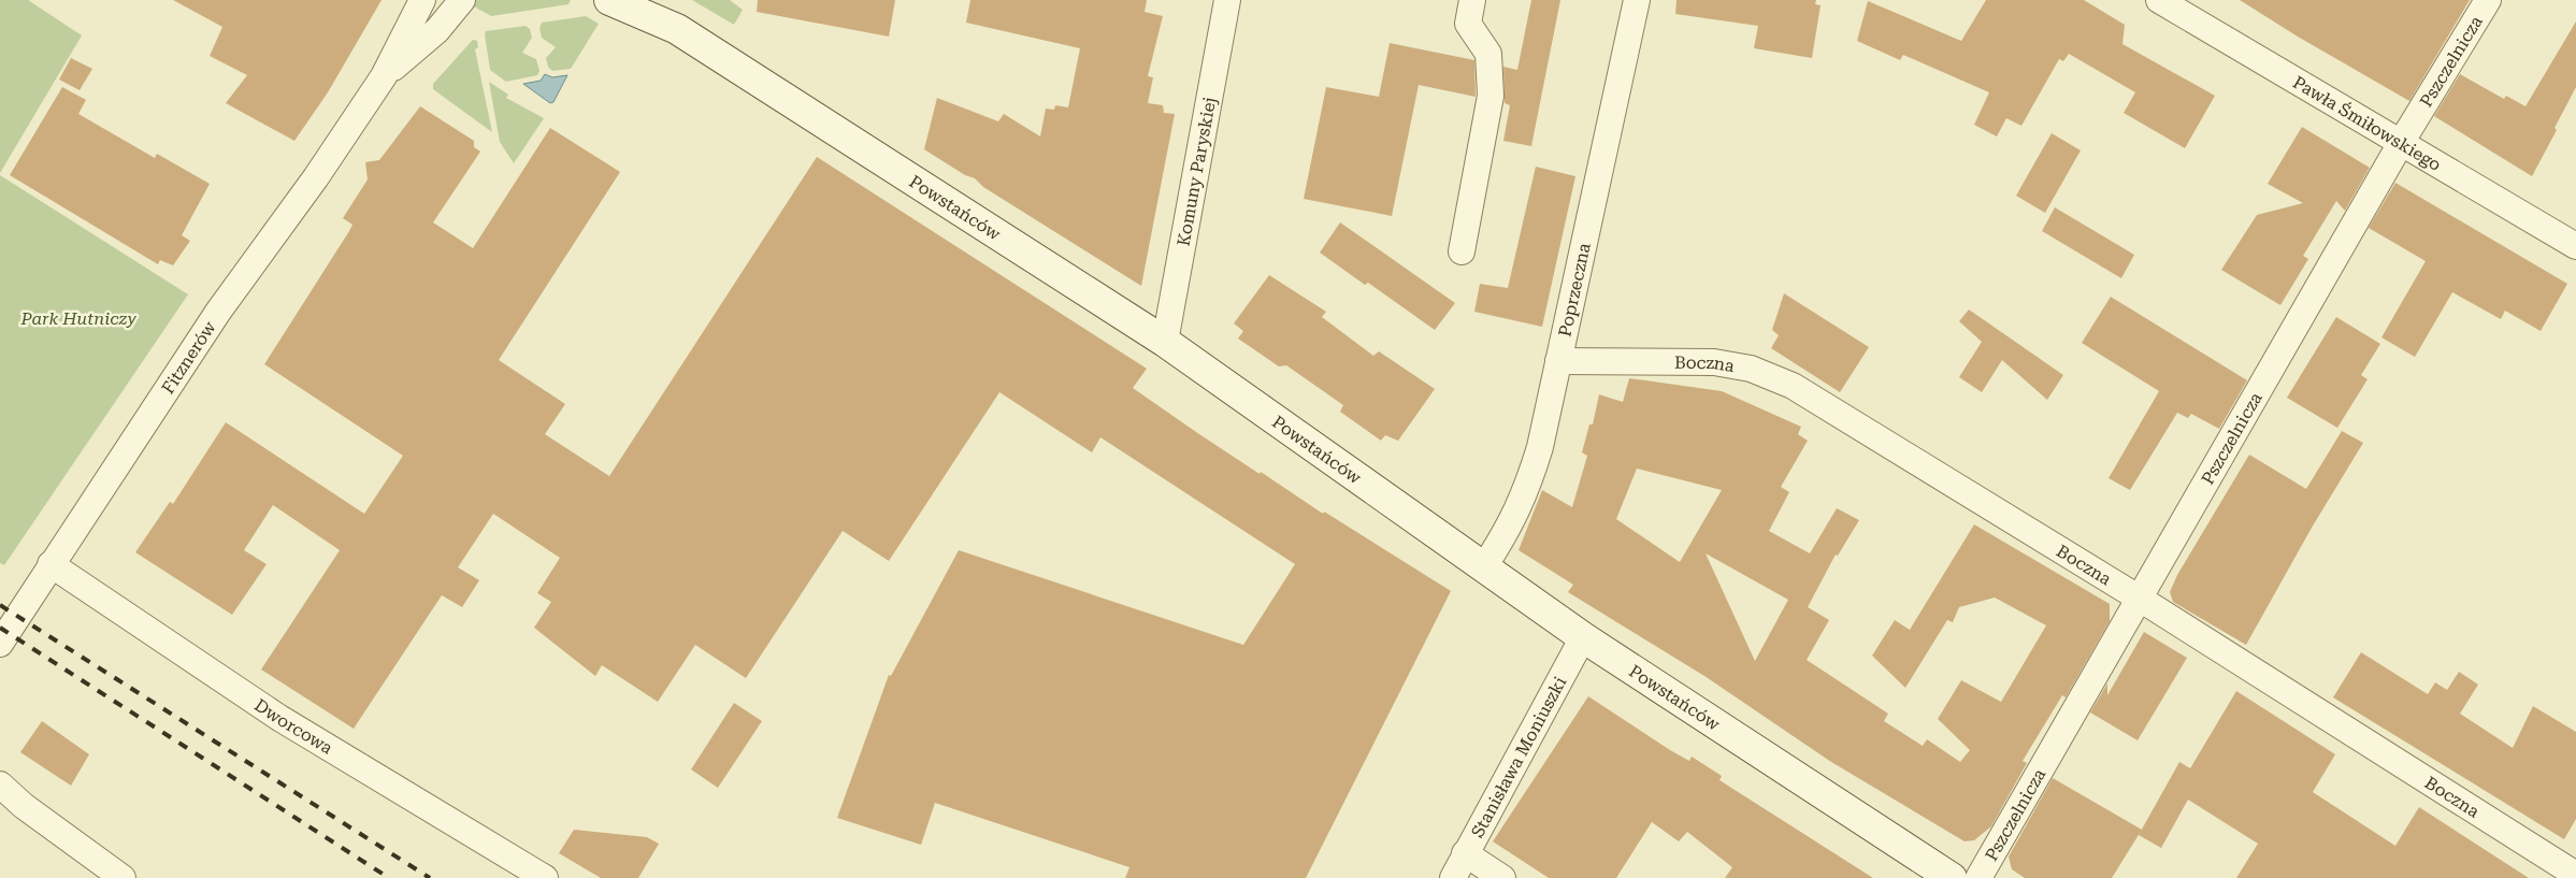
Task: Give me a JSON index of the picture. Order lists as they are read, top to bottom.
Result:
{
  "streets": {
    "street": [
      "Pszczelnicza",
      "Pawła Śmiłowskiego",
      "Komuny Paryskiej",
      "Powstańców",
      "Poprzeczna",
      "Fitznerów",
      "Boczna",
      "Dworcowa",
      "Stanisława Moniuszki"
    ]
  },
  "crossings": [
    ["Pszczelnicza", "Pawła Śmiłowskiego"],
    ["Pszczelnicza", "Boczna"],
    ["Komuny Paryskiej", "Powstańców"],
    ["Powstańców", "Poprzeczna"],
    ["Powstańców", "Stanisława Moniuszki"],
    ["Poprzeczna", "Boczna"],
    ["Fitznerów", "Dworcowa"]
  ],
  "parks": ["Park Hutniczy"]
}
